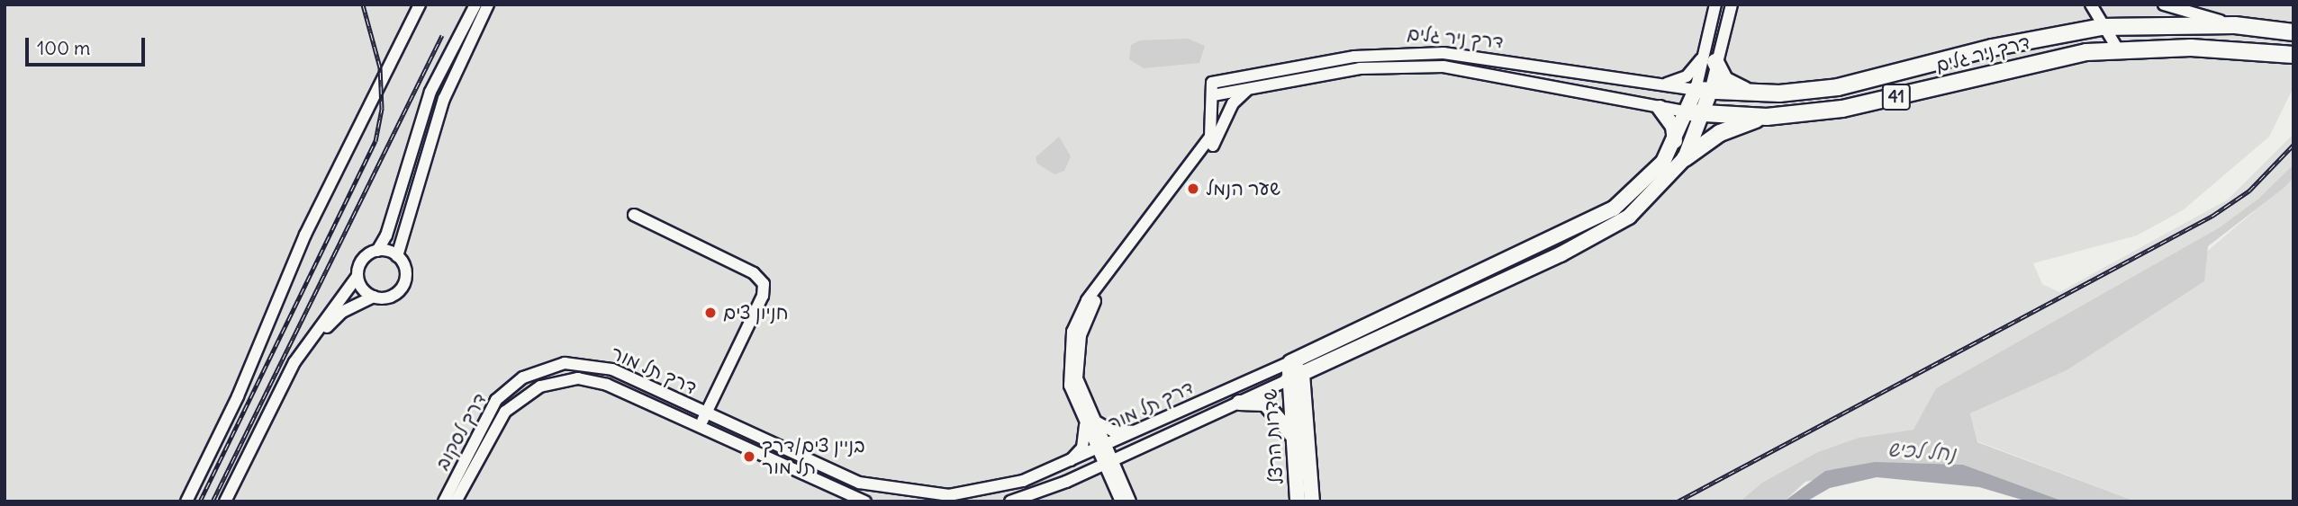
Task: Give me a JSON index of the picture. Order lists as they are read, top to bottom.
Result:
{
  "streets": {
    "highway": ["דרך ניר גלים", "41"],
    "main road": ["דרך תל מור", "שדרות הרצל"],
    "street": ["דרך לסקוב"]
  },
  "crossings": [
    ["דרך ניר גלים", "41"],
    ["דרך ניר גלים", "דרך תל מור"],
    ["41", "דרך תל מור"],
    ["דרך תל מור", "דרך לסקוב"],
    ["דרך תל מור", "שדרות הרצל"]
  ],
  "water": ["נחל לכיש"],
  "places": ["שער הנמל", "חניון צים", "בניין צים/דרך תל מור"],
  "scale_bar": "100 m"
}
